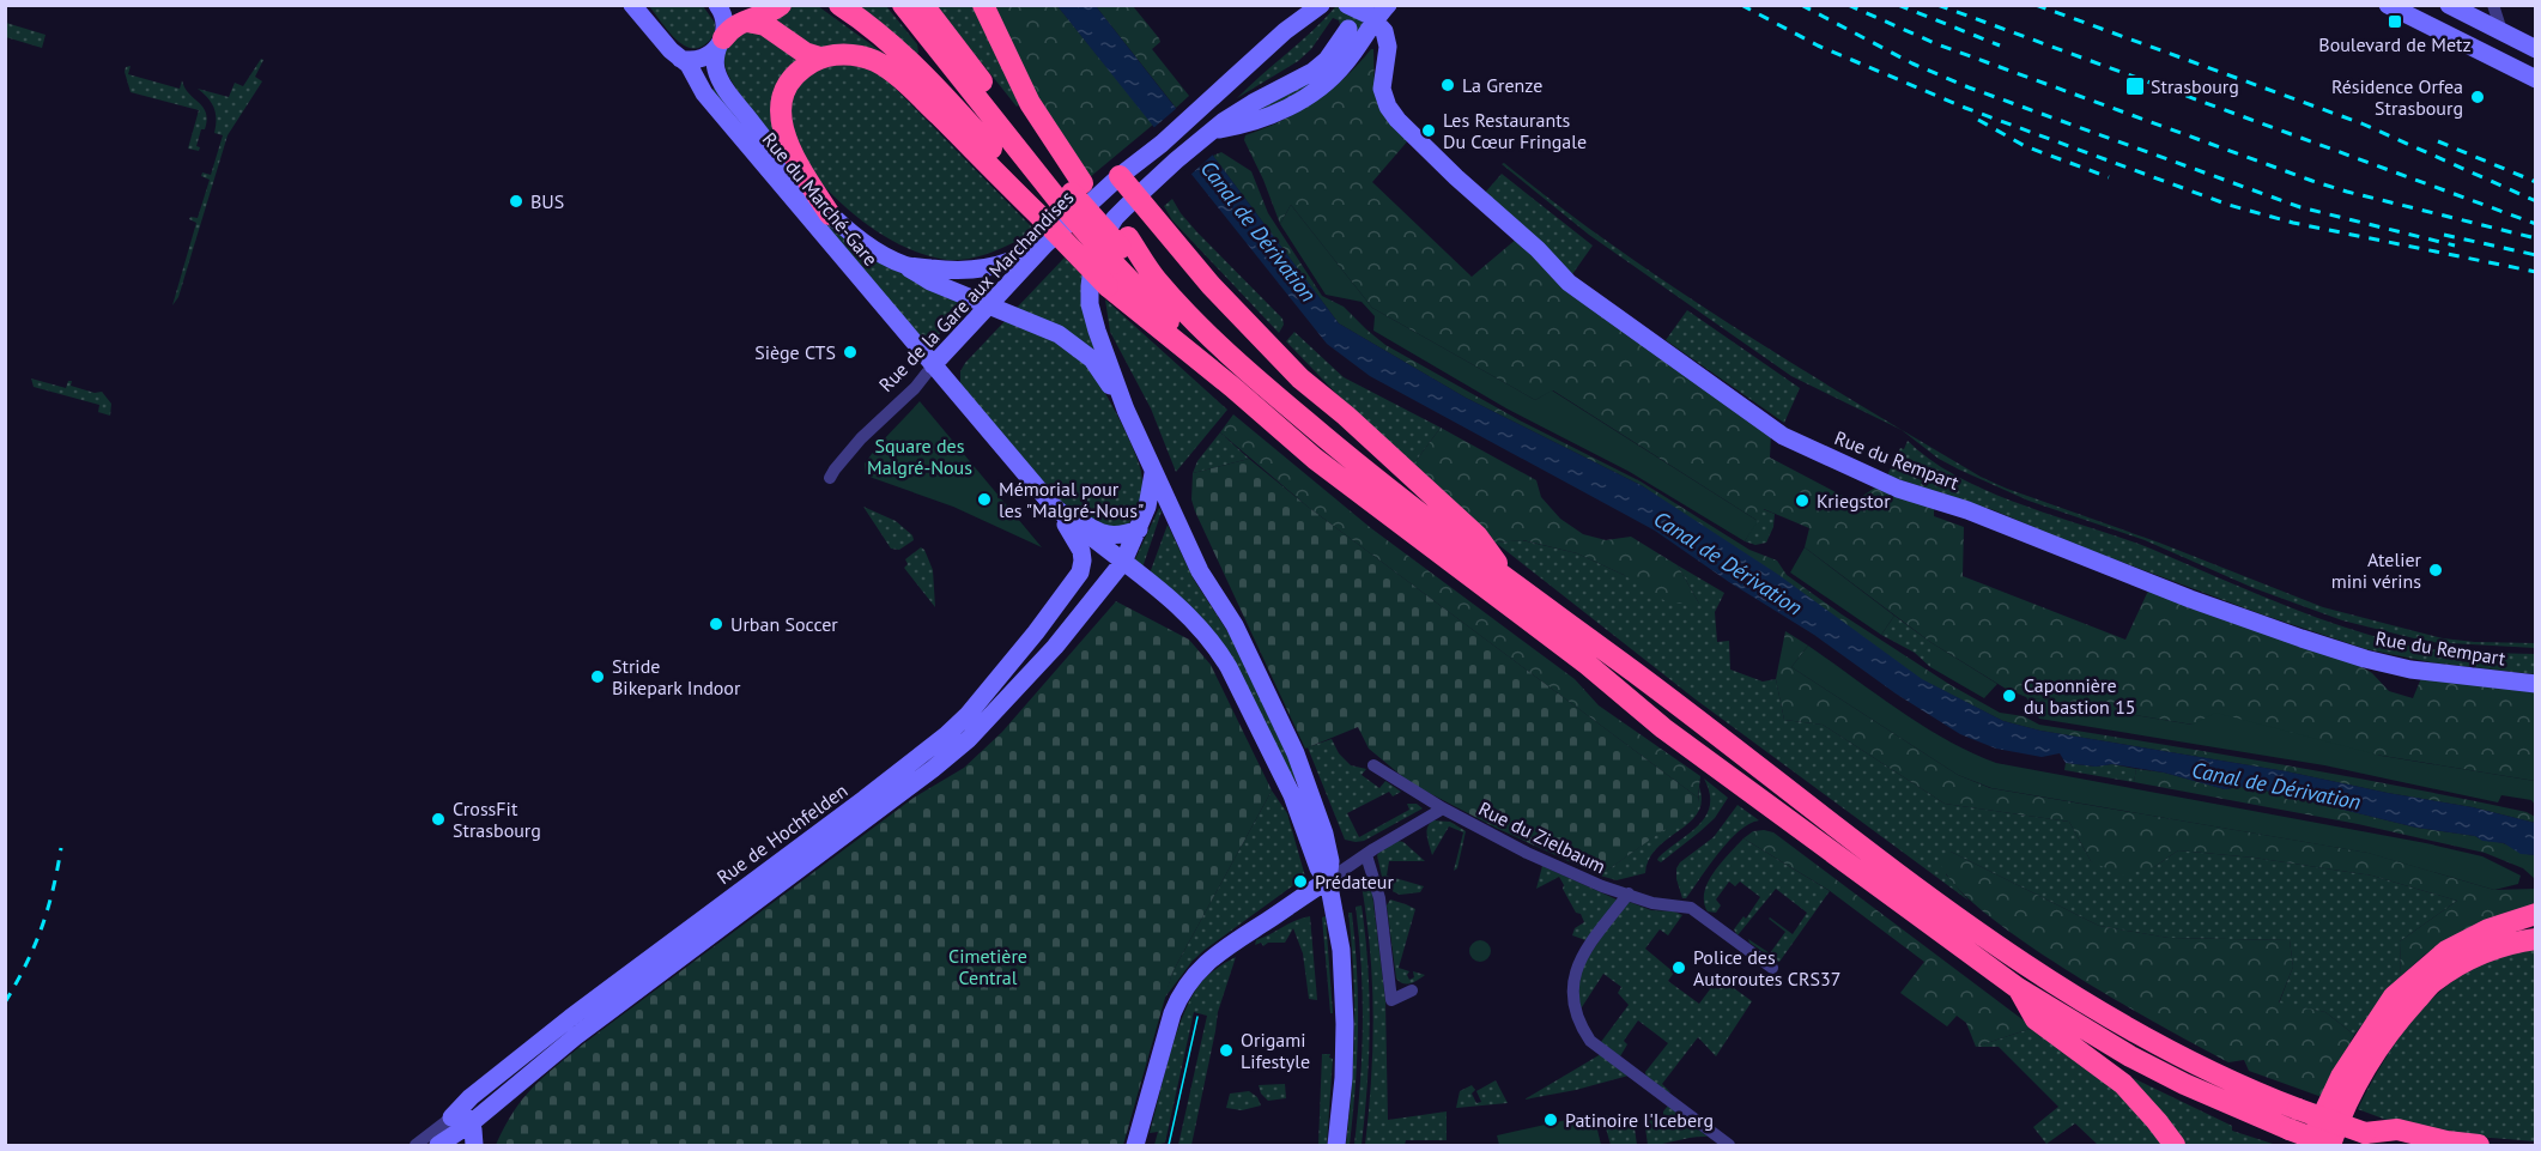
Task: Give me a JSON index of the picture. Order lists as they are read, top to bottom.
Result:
{
  "streets": {
    "main road": [
      "Rue du Marché-Gare",
      "Rue de la Gare aux Marchandises",
      "Rue du Rempart",
      "Rue de Hochfelden"
    ],
    "street": ["Rue du Zielbaum"]
  },
  "crossings": [
    ["Rue du Marché-Gare", "Rue de la Gare aux Marchandises"],
    ["Rue du Marché-Gare", "Rue de Hochfelden"]
  ],
  "water": ["Canal de Dérivation"],
  "parks": ["Square des Malgré-Nous", "Cimetière Central"],
  "places": {
    "transit": ["Boulevard de Metz", "Strasbourg"],
    "other": [
      "La Grenze",
      "Résidence Orfea Strasbourg",
      "Les Restaurants Du Cœur Fringale",
      "BUS",
      "Siège CTS",
      "Mémorial pour les \"Malgré-Nous\"",
      "Kriegstor",
      "Atelier mini vérins",
      "Urban Soccer",
      "Stride Bikepark Indoor",
      "Caponnière du bastion 15",
      "CrossFit Strasbourg",
      "Prédateur",
      "Police des Autoroutes CRS37",
      "Origami Lifestyle",
      "Patinoire l'Iceberg"
    ]
  }
}
